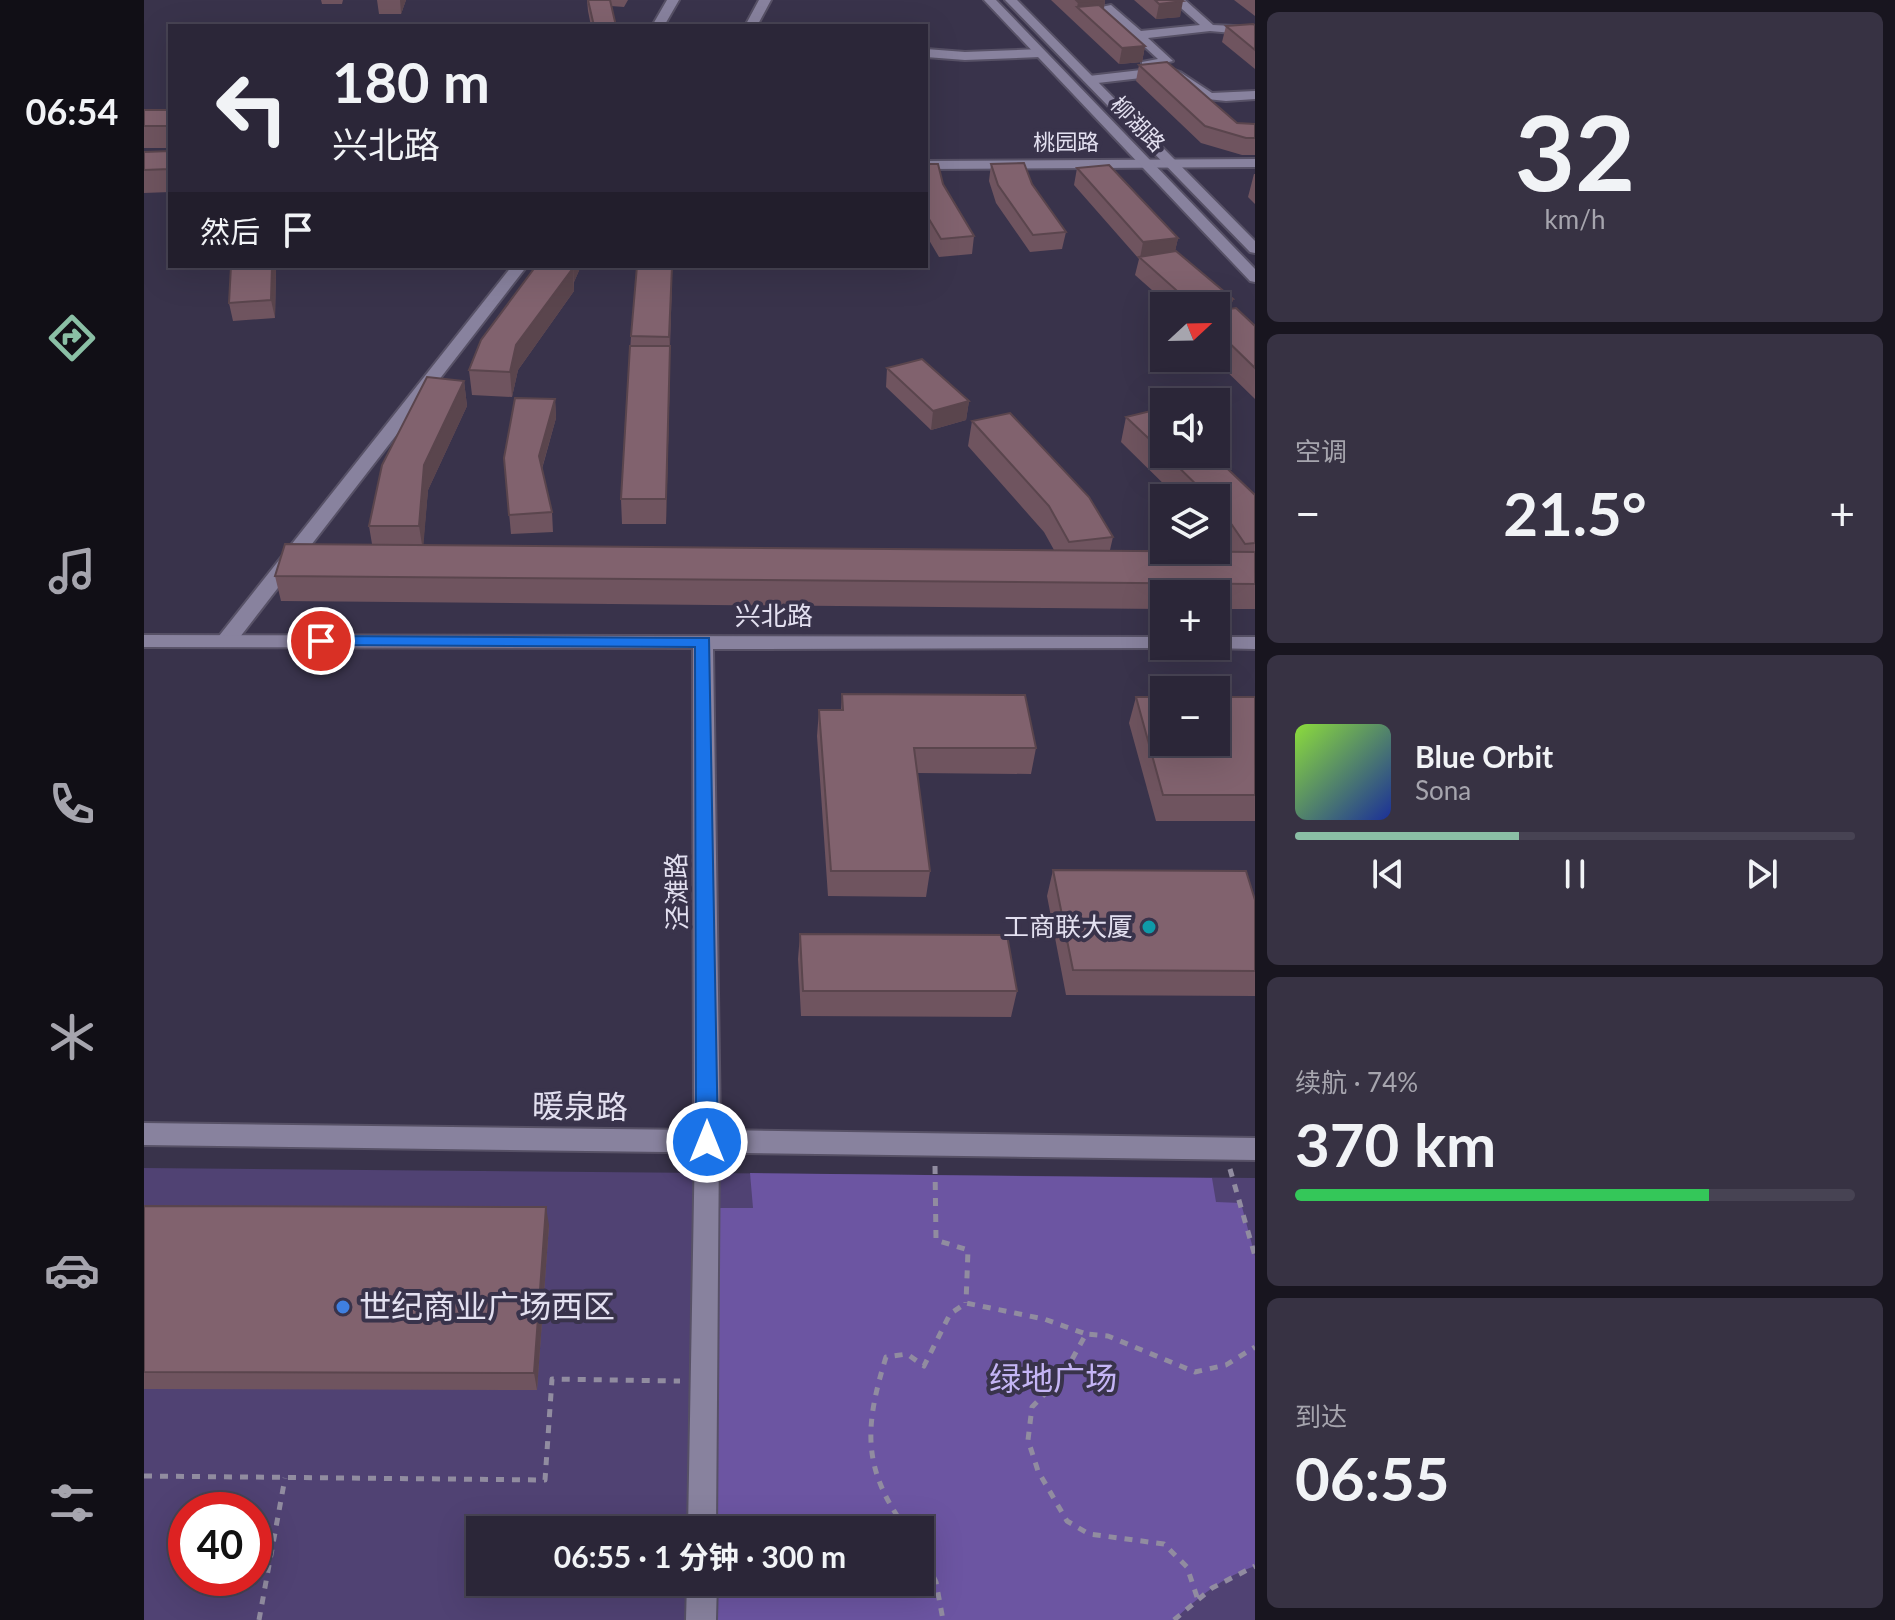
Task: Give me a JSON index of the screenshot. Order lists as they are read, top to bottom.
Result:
{
  "streets": {
    "street": [
      "柳湖路",
      "桃园路",
      "兴北路",
      "泾滩路",
      "暖泉路"
    ]
  },
  "crossings": [
    ["柳湖路", "桃园路"],
    ["兴北路", "泾滩路"],
    ["泾滩路", "暖泉路"]
  ],
  "parks": ["绿地广场"],
  "places": ["工商联大厦", "世纪商业广场西区"],
  "north": "right",
  "page": {
    "tabs": "06:54",
    "tile": [
      ["32", "km/h"],
      "空调",
      ["续航 · 74%", "370 km"],
      ["到达", "06:55"]
    ],
    "turn": ["180 m", "兴北路"],
    "then": "然后",
    "map_buttons": ["+", "−"],
    "heat": ["−", "21.5°", "+"],
    "song": ["Blue Orbit", "Sona"],
    "limit": "40",
    "trip": "06:55 · 1 分钟 · 300 m"
  }
}
